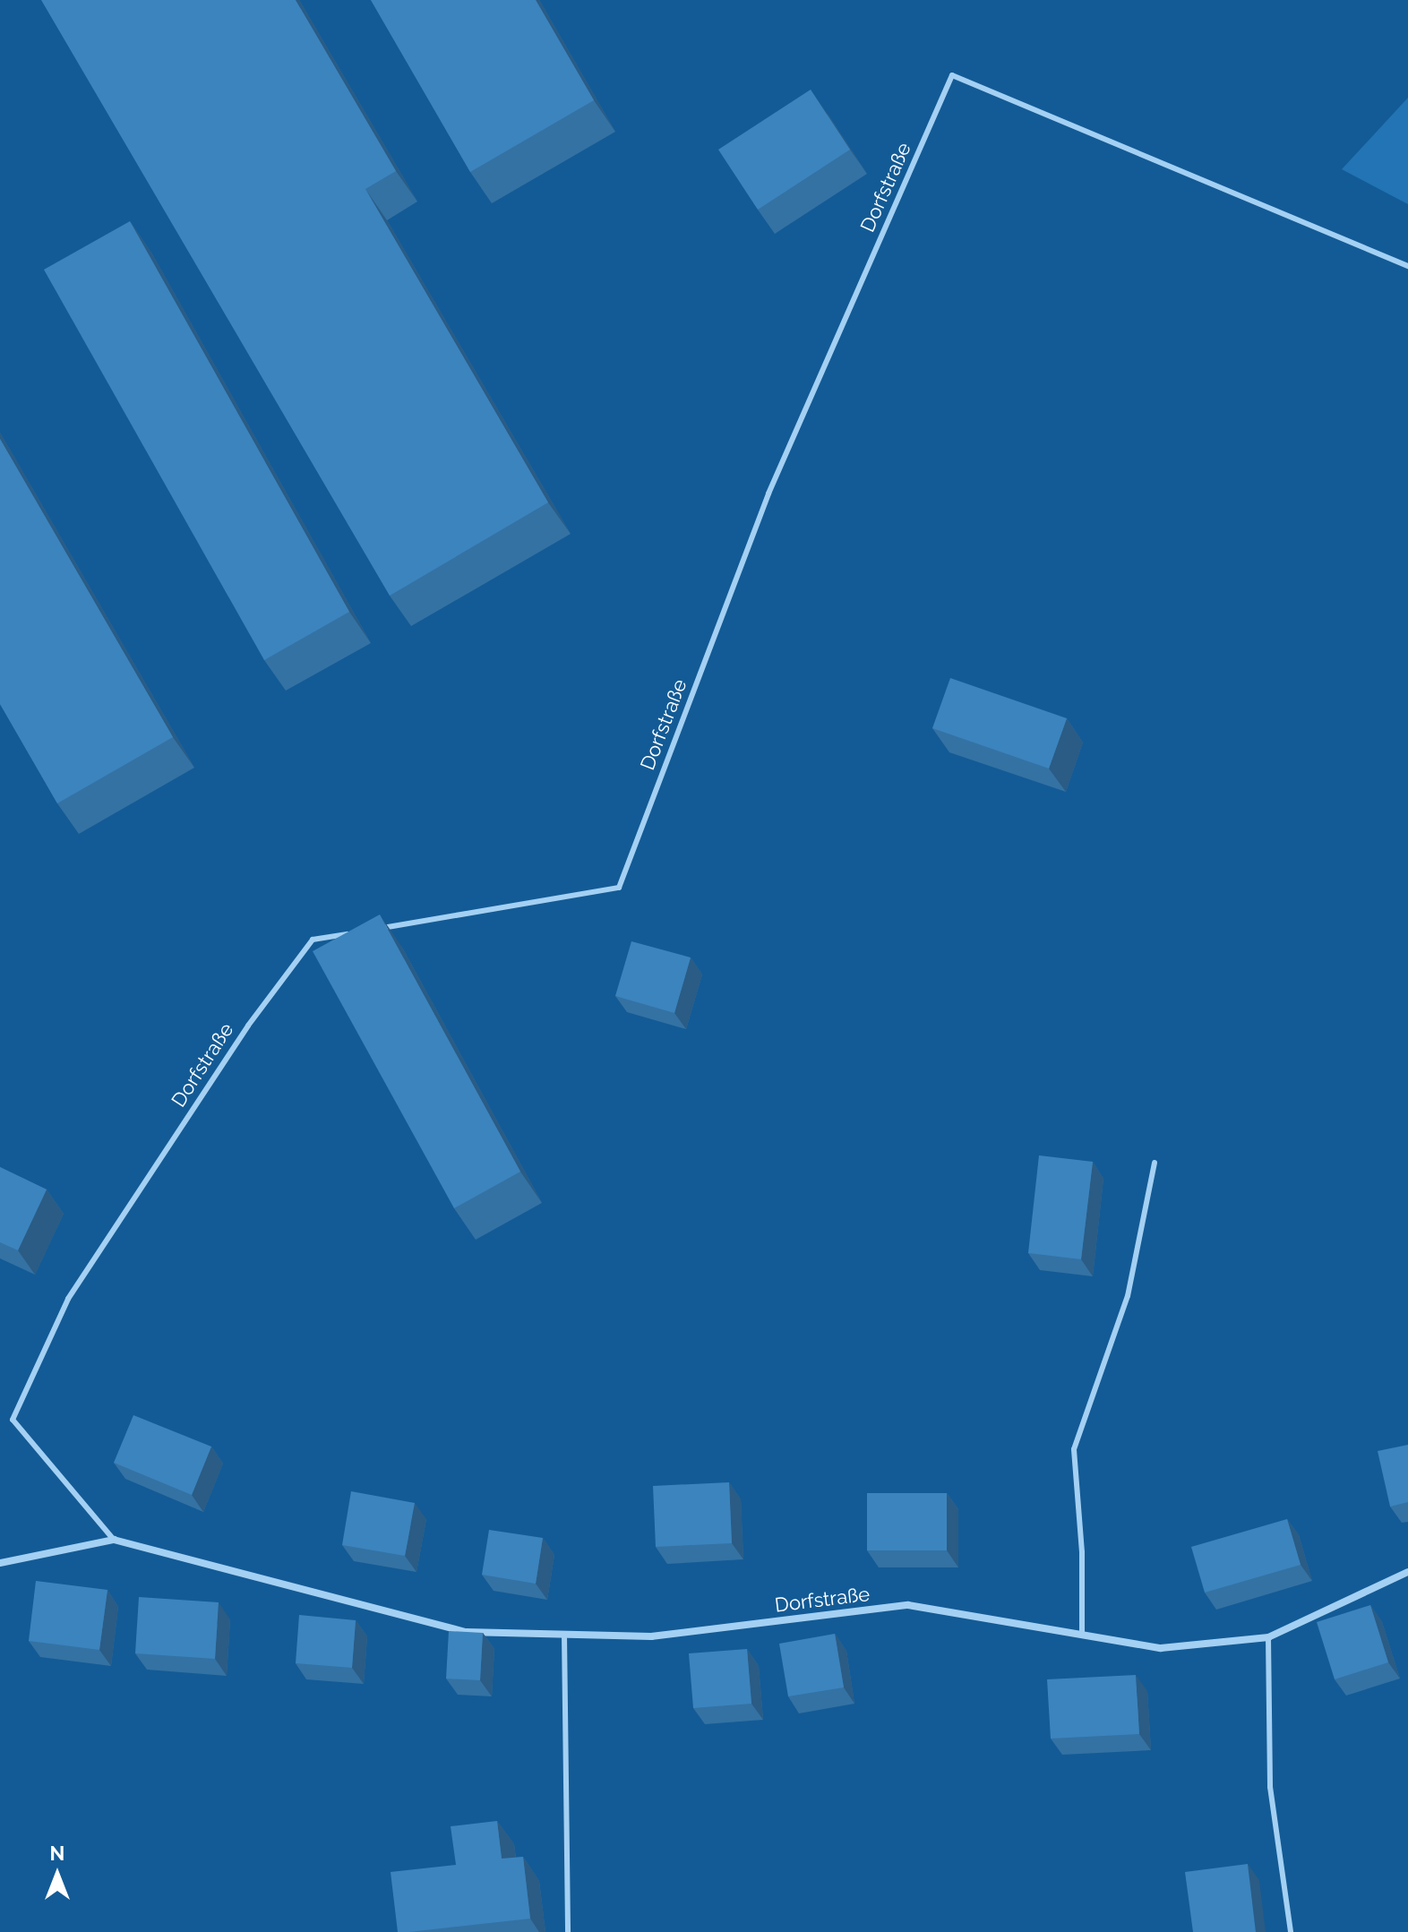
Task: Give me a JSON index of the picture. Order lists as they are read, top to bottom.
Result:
{
  "streets": {
    "street": ["Dorfstraße"]
  },
  "north": "top"
}
